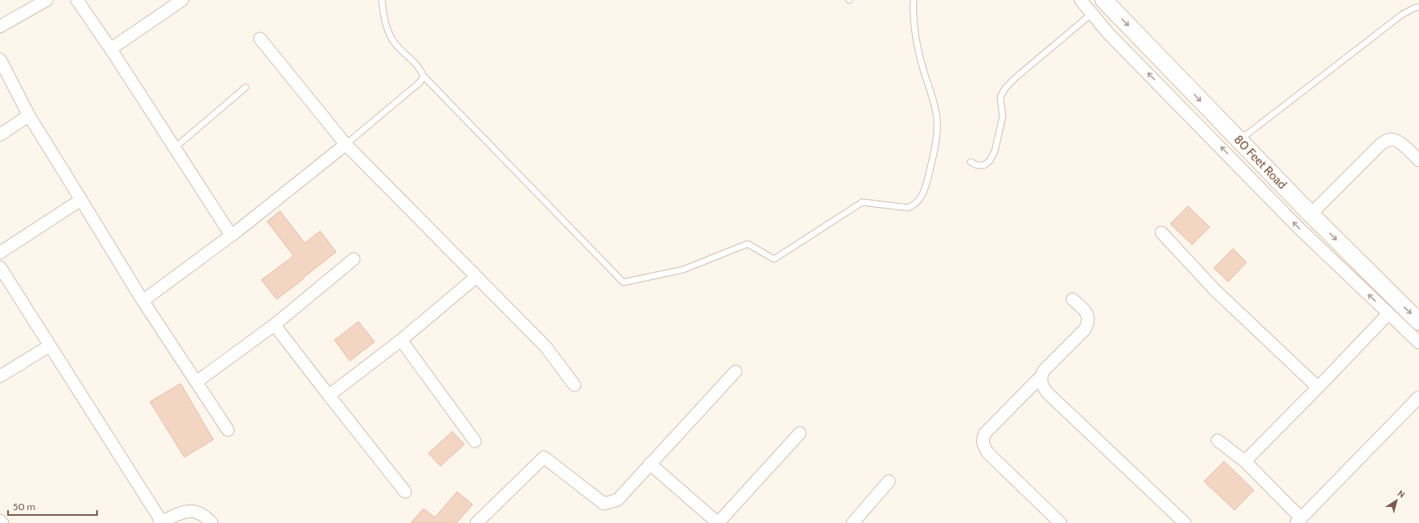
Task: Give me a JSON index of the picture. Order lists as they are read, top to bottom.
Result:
{
  "streets": {
    "street": ["80 Feet Road"]
  },
  "scale_bar": "50 m",
  "north": "top right"
}
